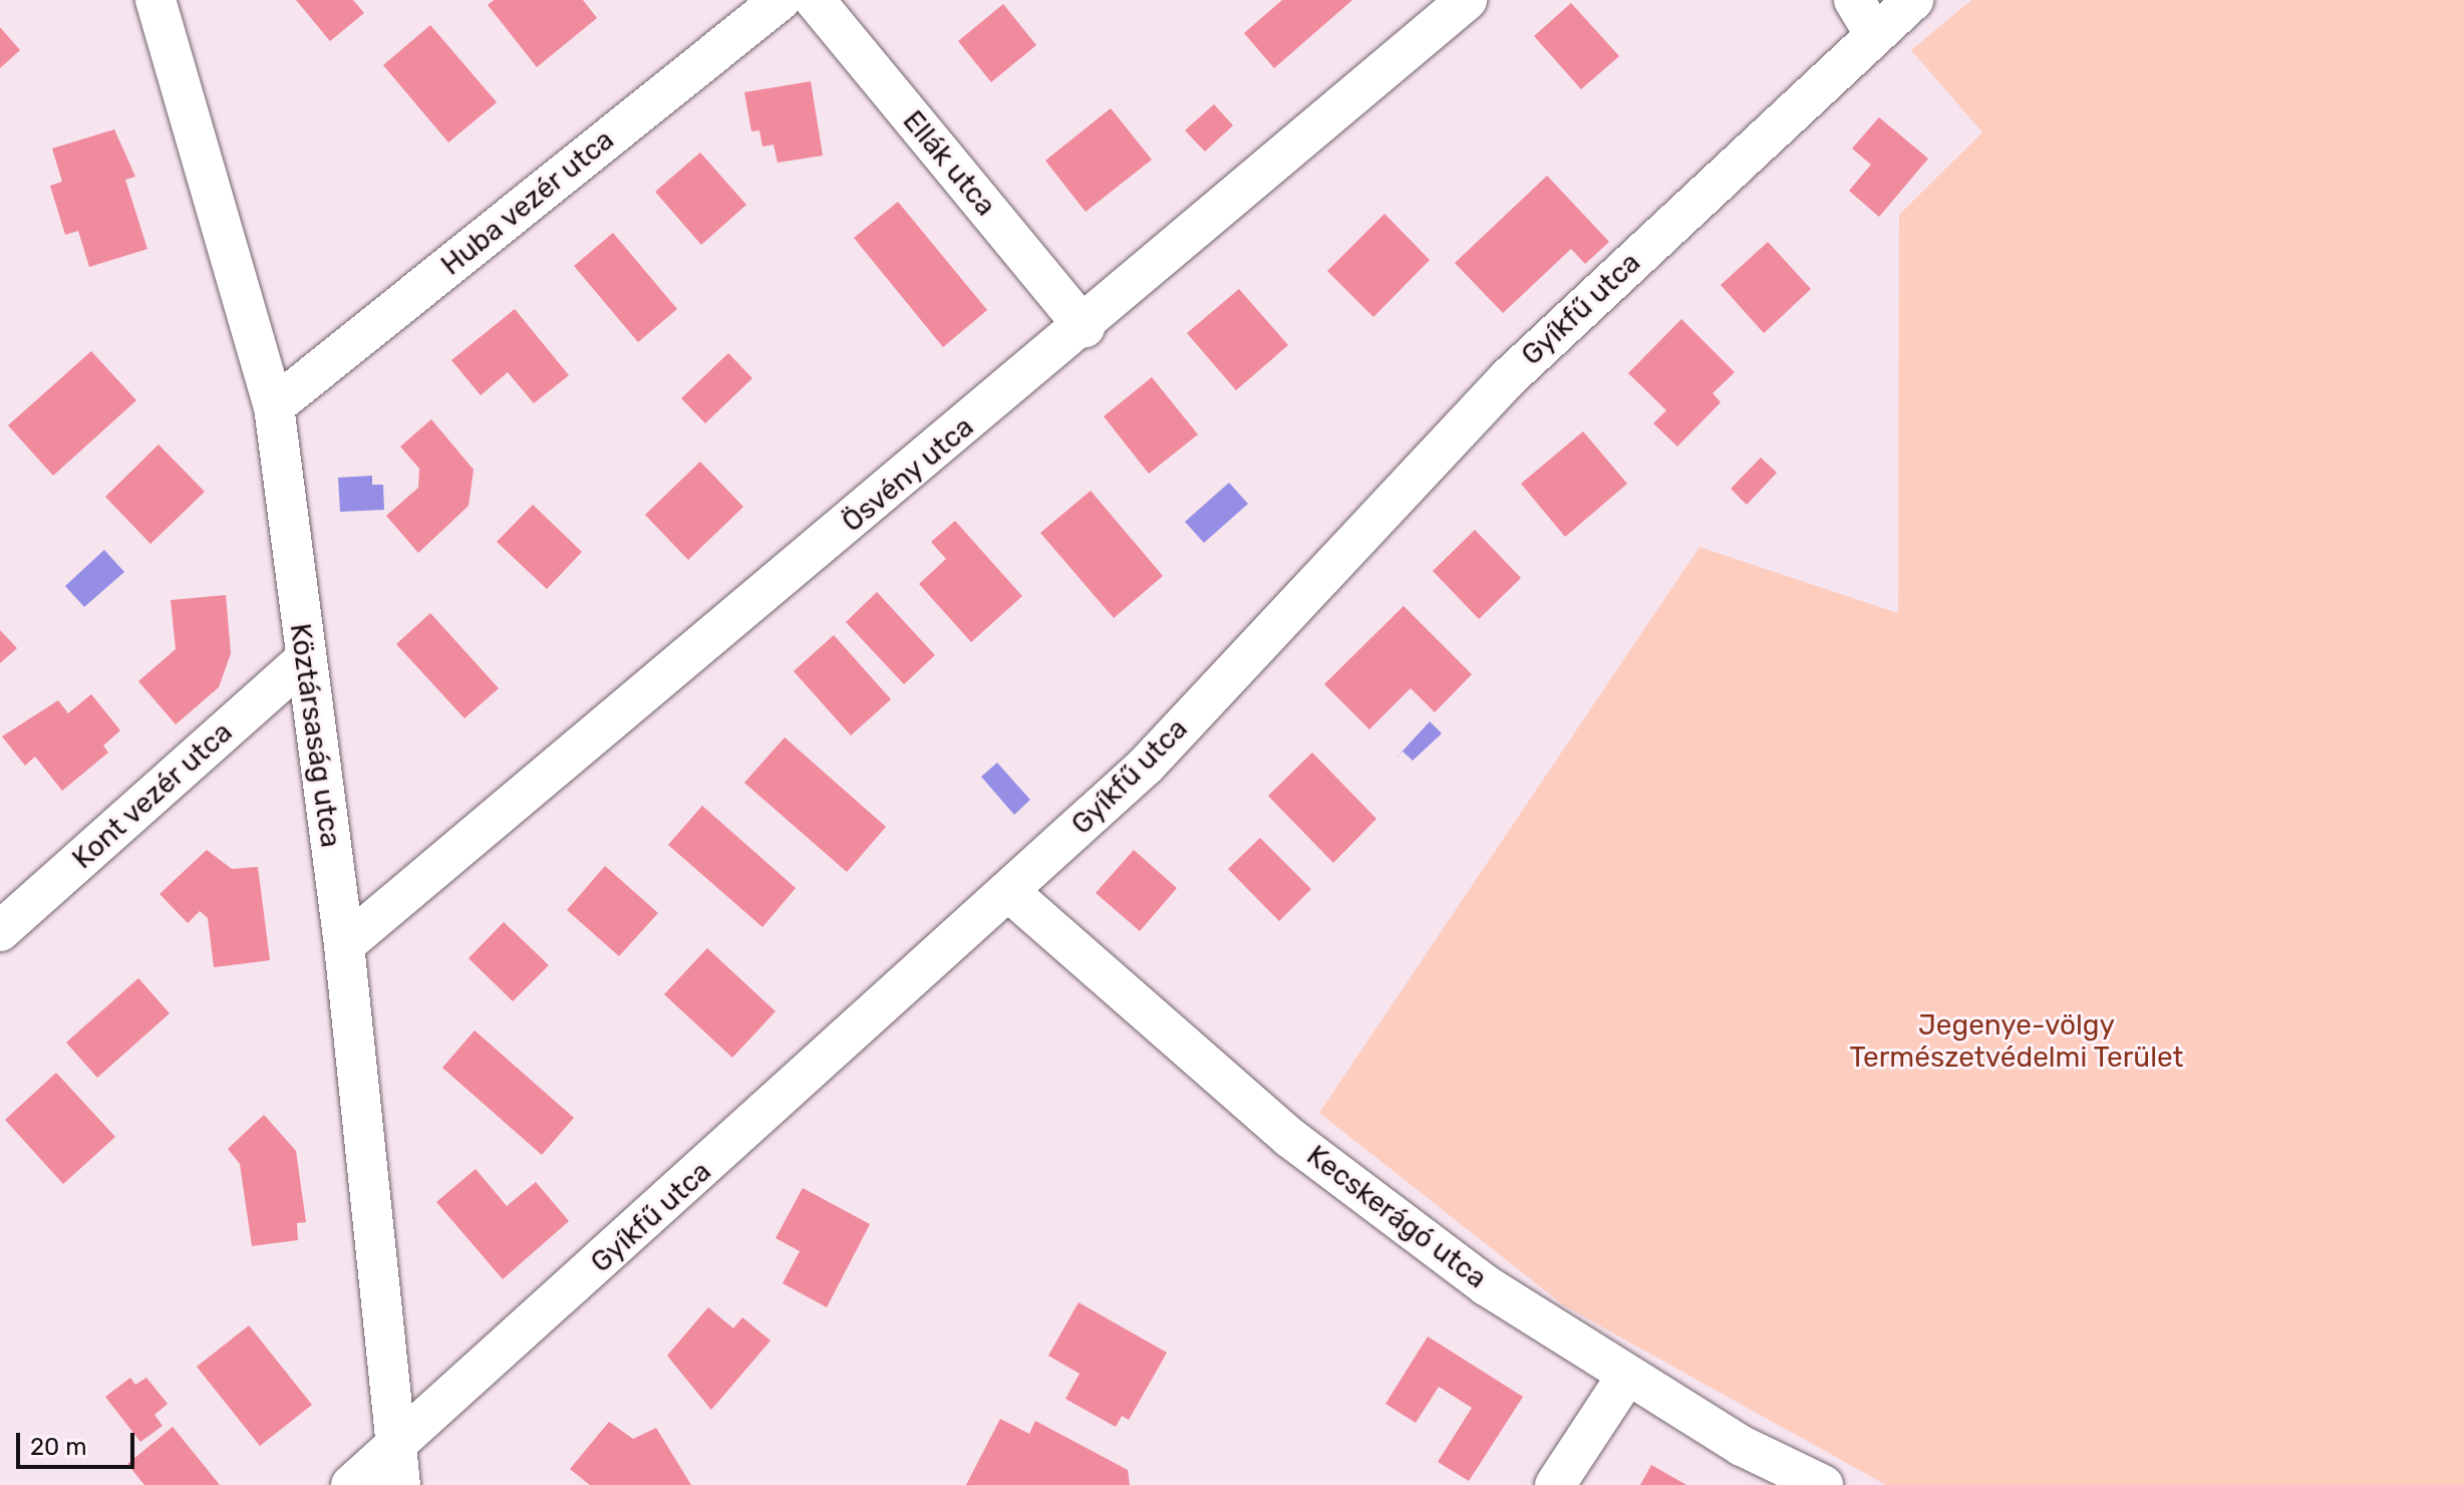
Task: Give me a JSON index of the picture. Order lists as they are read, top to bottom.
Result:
{
  "streets": {
    "street": [
      "Ellák utca",
      "Huba vezér utca",
      "Gyíkfű utca",
      "Ösvény utca",
      "Köztársaság utca",
      "Kont vezér utca",
      "Kecskerágó utca"
    ]
  },
  "crossings": [
    ["Ellák utca", "Ösvény utca"],
    ["Huba vezér utca", "Köztársaság utca"],
    ["Gyíkfű utca", "Köztársaság utca"],
    ["Gyíkfű utca", "Kecskerágó utca"],
    ["Ösvény utca", "Köztársaság utca"],
    ["Köztársaság utca", "Kont vezér utca"]
  ],
  "parks": ["Jegenye-völgy Természetvédelmi Terület"],
  "scale_bar": "20 m"
}
